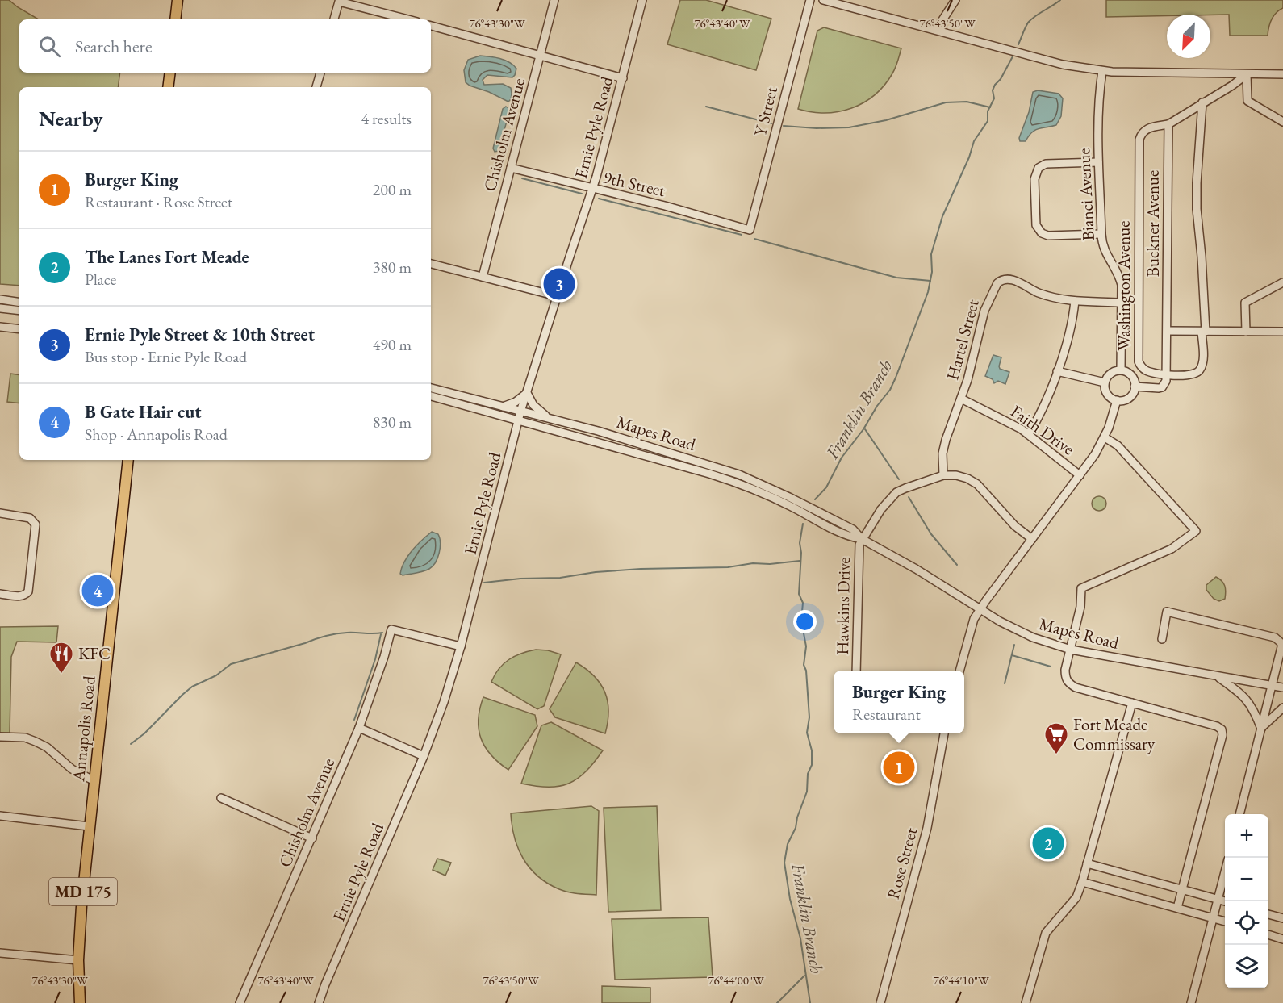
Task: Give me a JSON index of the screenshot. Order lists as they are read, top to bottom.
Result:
{
  "streets": {
    "main road": ["Annapolis Road", "MD 175"],
    "street": [
      "Y Street",
      "Ernie Pyle Road",
      "Chisholm Avenue",
      "9th Street",
      "Bianci Avenue",
      "Buckner Avenue",
      "Washington Avenue",
      "Hartel Street",
      "Faith Drive",
      "Mapes Road",
      "Hawkins Drive",
      "Rose Street"
    ]
  },
  "crossings": [
    ["Y Street", "9th Street"],
    ["Ernie Pyle Road", "Chisholm Avenue"],
    ["Ernie Pyle Road", "9th Street"],
    ["Ernie Pyle Road", "Mapes Road"],
    ["Chisholm Avenue", "9th Street"],
    ["Bianci Avenue", "Hartel Street"],
    ["Buckner Avenue", "Washington Avenue"],
    ["Hartel Street", "Faith Drive"],
    ["Mapes Road", "Hawkins Drive"]
  ],
  "water": ["Franklin Branch"],
  "places": {
    "restaurant": ["KFC"],
    "supermarket": ["Fort Meade Commissary"]
  },
  "north": "bottom left",
  "page": {
    "search": "Search here",
    "heading": ["Nearby", "4 results"],
    "list": [
      {
        "mark": "1",
        "name": "Burger King",
        "note": "Restaurant · Rose Street",
        "value": "200 m"
      },
      {
        "mark": "2",
        "name": "The Lanes Fort Meade",
        "note": "Place",
        "value": "380 m"
      },
      {
        "mark": "3",
        "name": "Ernie Pyle Street & 10th Street",
        "note": "Bus stop · Ernie Pyle Road",
        "value": "490 m"
      },
      {
        "mark": "4",
        "name": "B Gate Hair cut",
        "note": "Shop · Annapolis Road",
        "value": "830 m"
      }
    ],
    "pins": [
      "3",
      "4",
      "1",
      "2"
    ],
    "popup": ["Burger King", "Restaurant"],
    "map_buttons": ["+", "−"]
  },
  "coordinates": [
    "76°43'30\"W",
    "76°43'40\"W",
    "76°43'50\"W",
    "76°44'00\"W",
    "76°44'10\"W"
  ]
}
